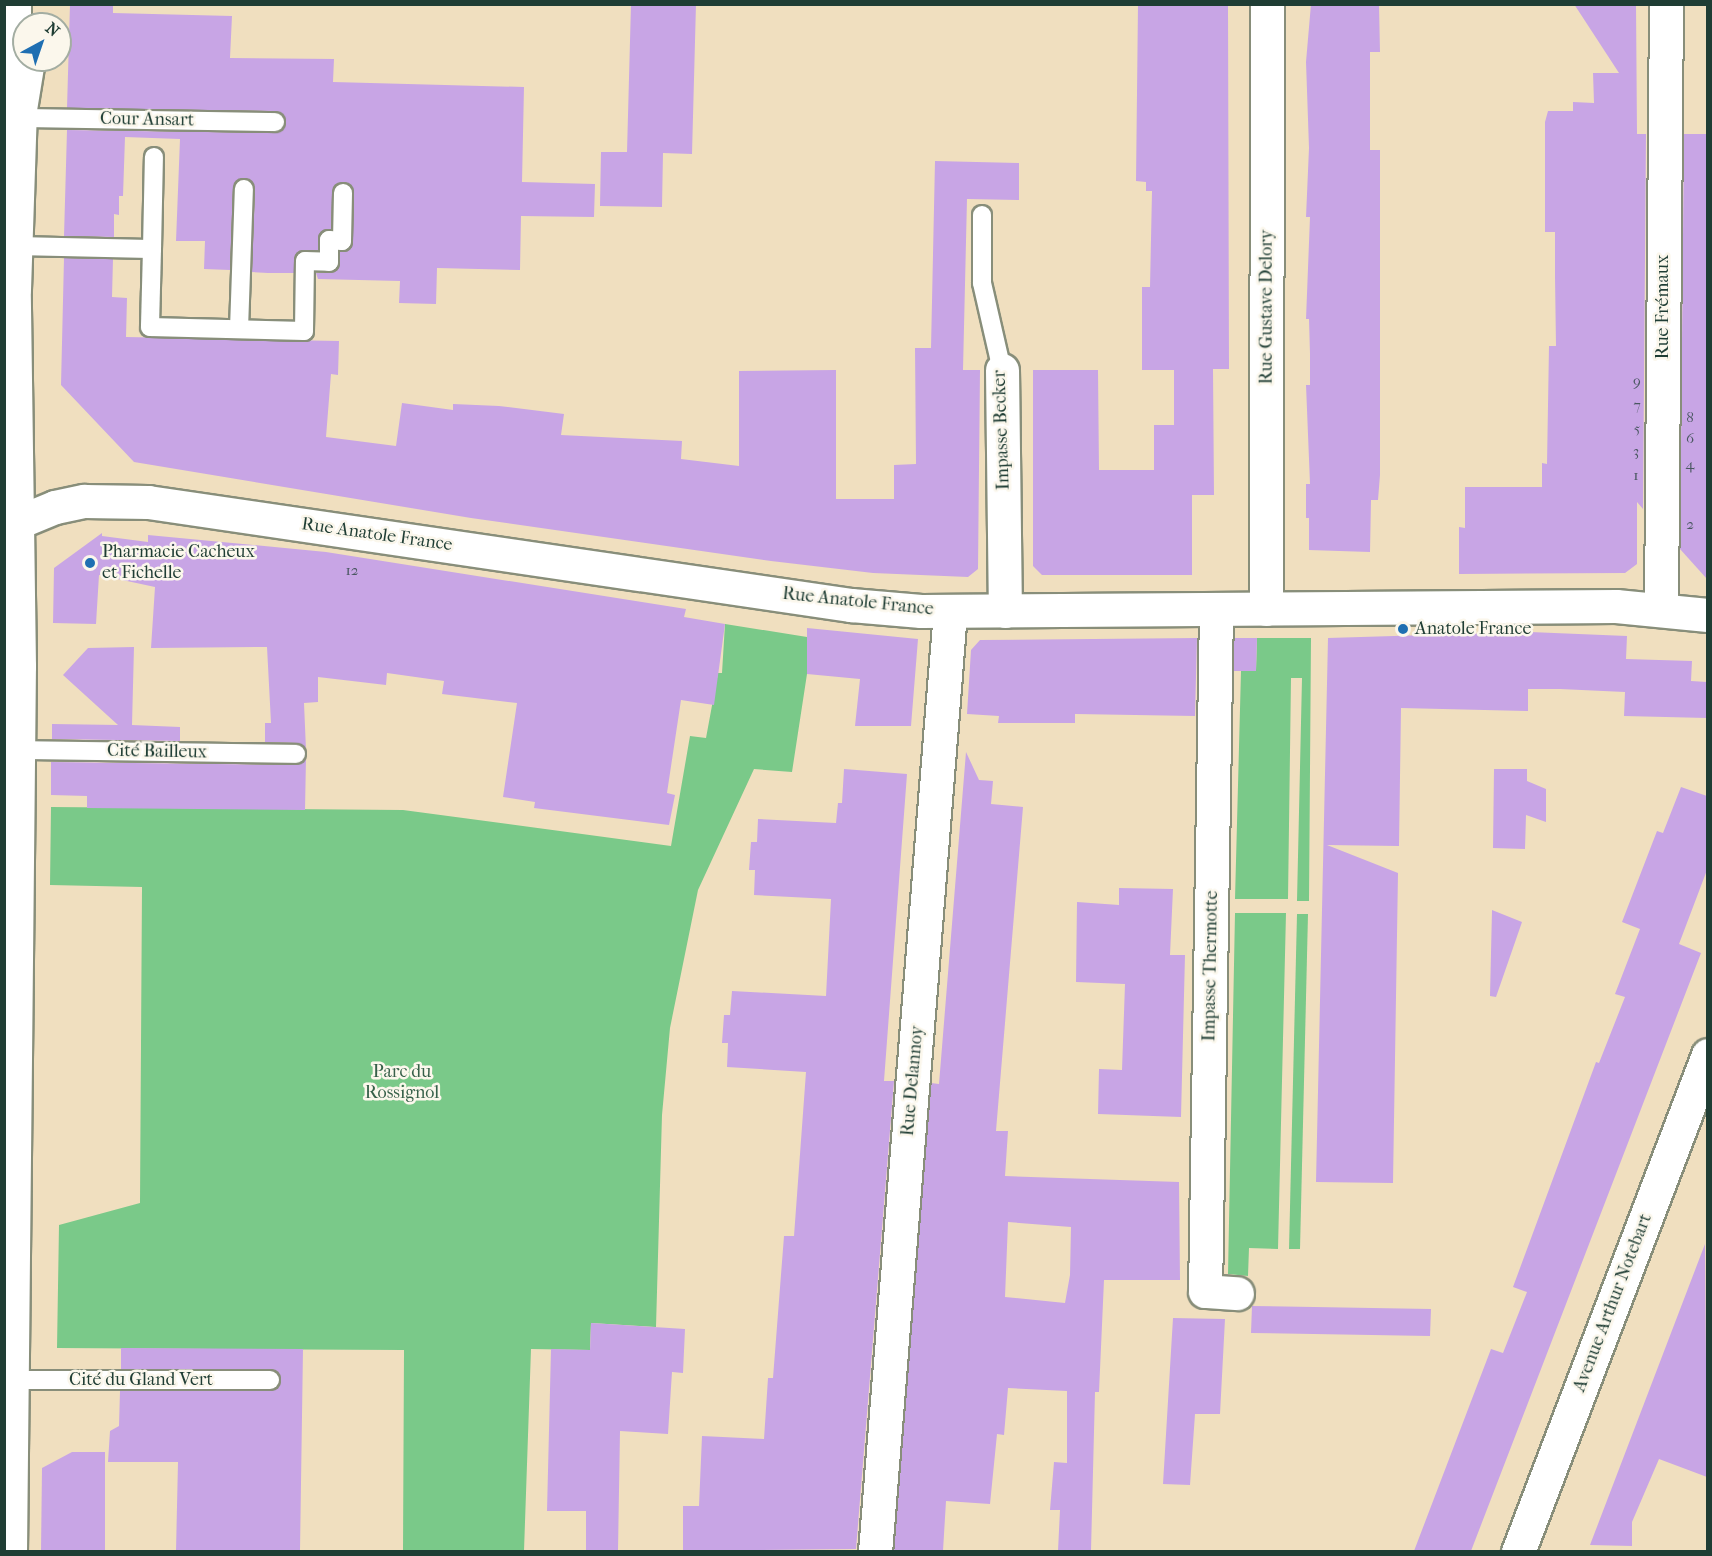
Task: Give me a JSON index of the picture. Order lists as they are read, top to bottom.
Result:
{
  "streets": {
    "street": [
      "Rue Gustave Delory",
      "Rue Frémaux",
      "Impasse Becker",
      "Rue Anatole France",
      "Impasse Thermotte",
      "Rue Delannoy",
      "Avenue Arthur Notebart"
    ],
    "lane": ["Cour Ansart", "Cité Bailleux", "Cité du Gland Vert"]
  },
  "crossings": [
    ["Rue Gustave Delory", "Rue Anatole France"],
    ["Rue Frémaux", "Rue Anatole France"],
    ["Impasse Becker", "Rue Anatole France"],
    ["Rue Anatole France", "Impasse Thermotte"],
    ["Rue Anatole France", "Rue Delannoy"]
  ],
  "parks": ["Parc du Rossignol"],
  "places": ["Pharmacie Cacheux et Fichelle", "Anatole France"],
  "house_numbers": [
    "9",
    "7",
    "8",
    "5",
    "6",
    "3",
    "4",
    "1",
    "2",
    "12"
  ],
  "north": "top right"
}
